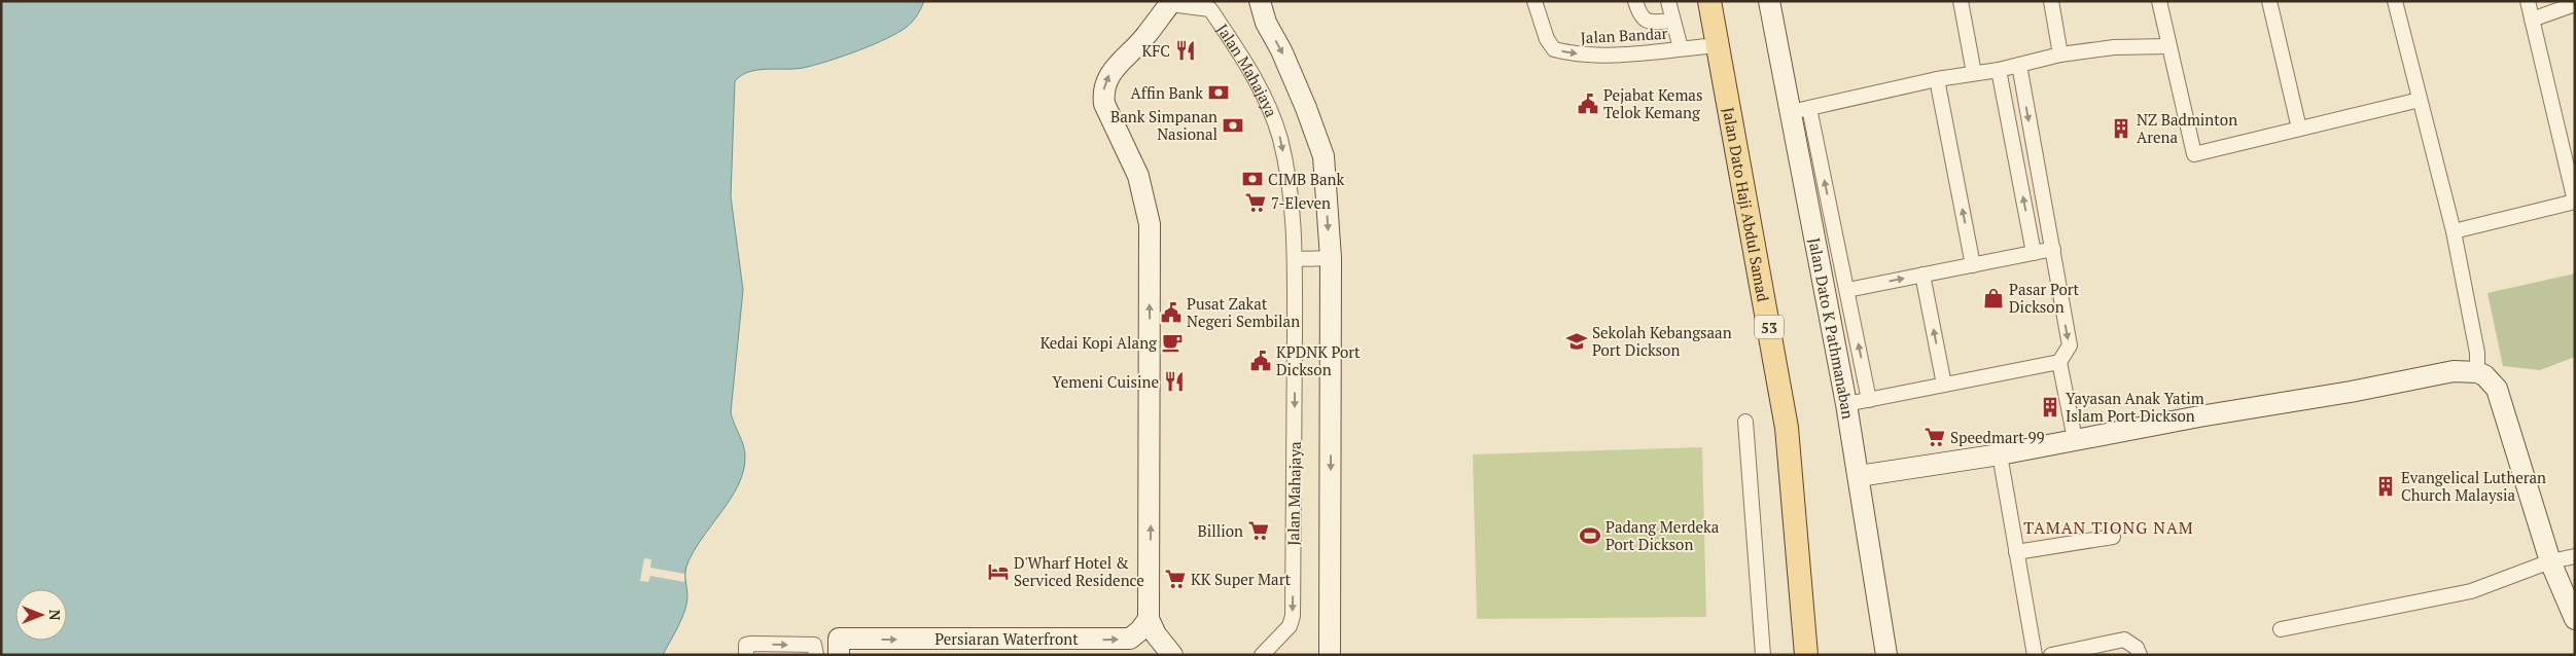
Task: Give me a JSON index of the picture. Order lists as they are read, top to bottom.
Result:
{
  "streets": {
    "main road": ["Jalan Dato Haji Abdul Samad", "53"],
    "street": [
      "Jalan Bandar",
      "Jalan Mahajaya",
      "Jalan Dato K Pathmanaban",
      "Persiaran Waterfront"
    ]
  },
  "crossings": [
    ["Jalan Bandar", "Jalan Dato Haji Abdul Samad"],
    ["Jalan Mahajaya", "Persiaran Waterfront"]
  ],
  "one_way": ["Jalan Bandar", "Persiaran Waterfront"],
  "districts": ["TAMAN TIONG NAM"],
  "places": {
    "restaurant": ["KFC", "Yemeni Cuisine"],
    "bank": ["Affin Bank", "Bank Simpanan Nasional", "CIMB Bank"],
    "public building": ["Pejabat Kemas Telok Kemang", "Pusat Zakat Negeri Sembilan", "KPDNK Port Dickson"],
    "building": ["NZ Badminton Arena", "Yayasan Anak Yatim Islam Port Dickson", "Evangelical Lutheran Church Malaysia"],
    "supermarket": [
      "7-Eleven",
      "Speedmart 99",
      "Billion",
      "KK Super Mart"
    ],
    "shop": ["Pasar Port Dickson"],
    "school or university": ["Sekolah Kebangsaan Port Dickson"],
    "cafe": ["Kedai Kopi Alang"],
    "sports": ["Padang Merdeka Port Dickson"],
    "hotel": ["D'Wharf Hotel & Serviced Residence"]
  },
  "north": "right"
}
